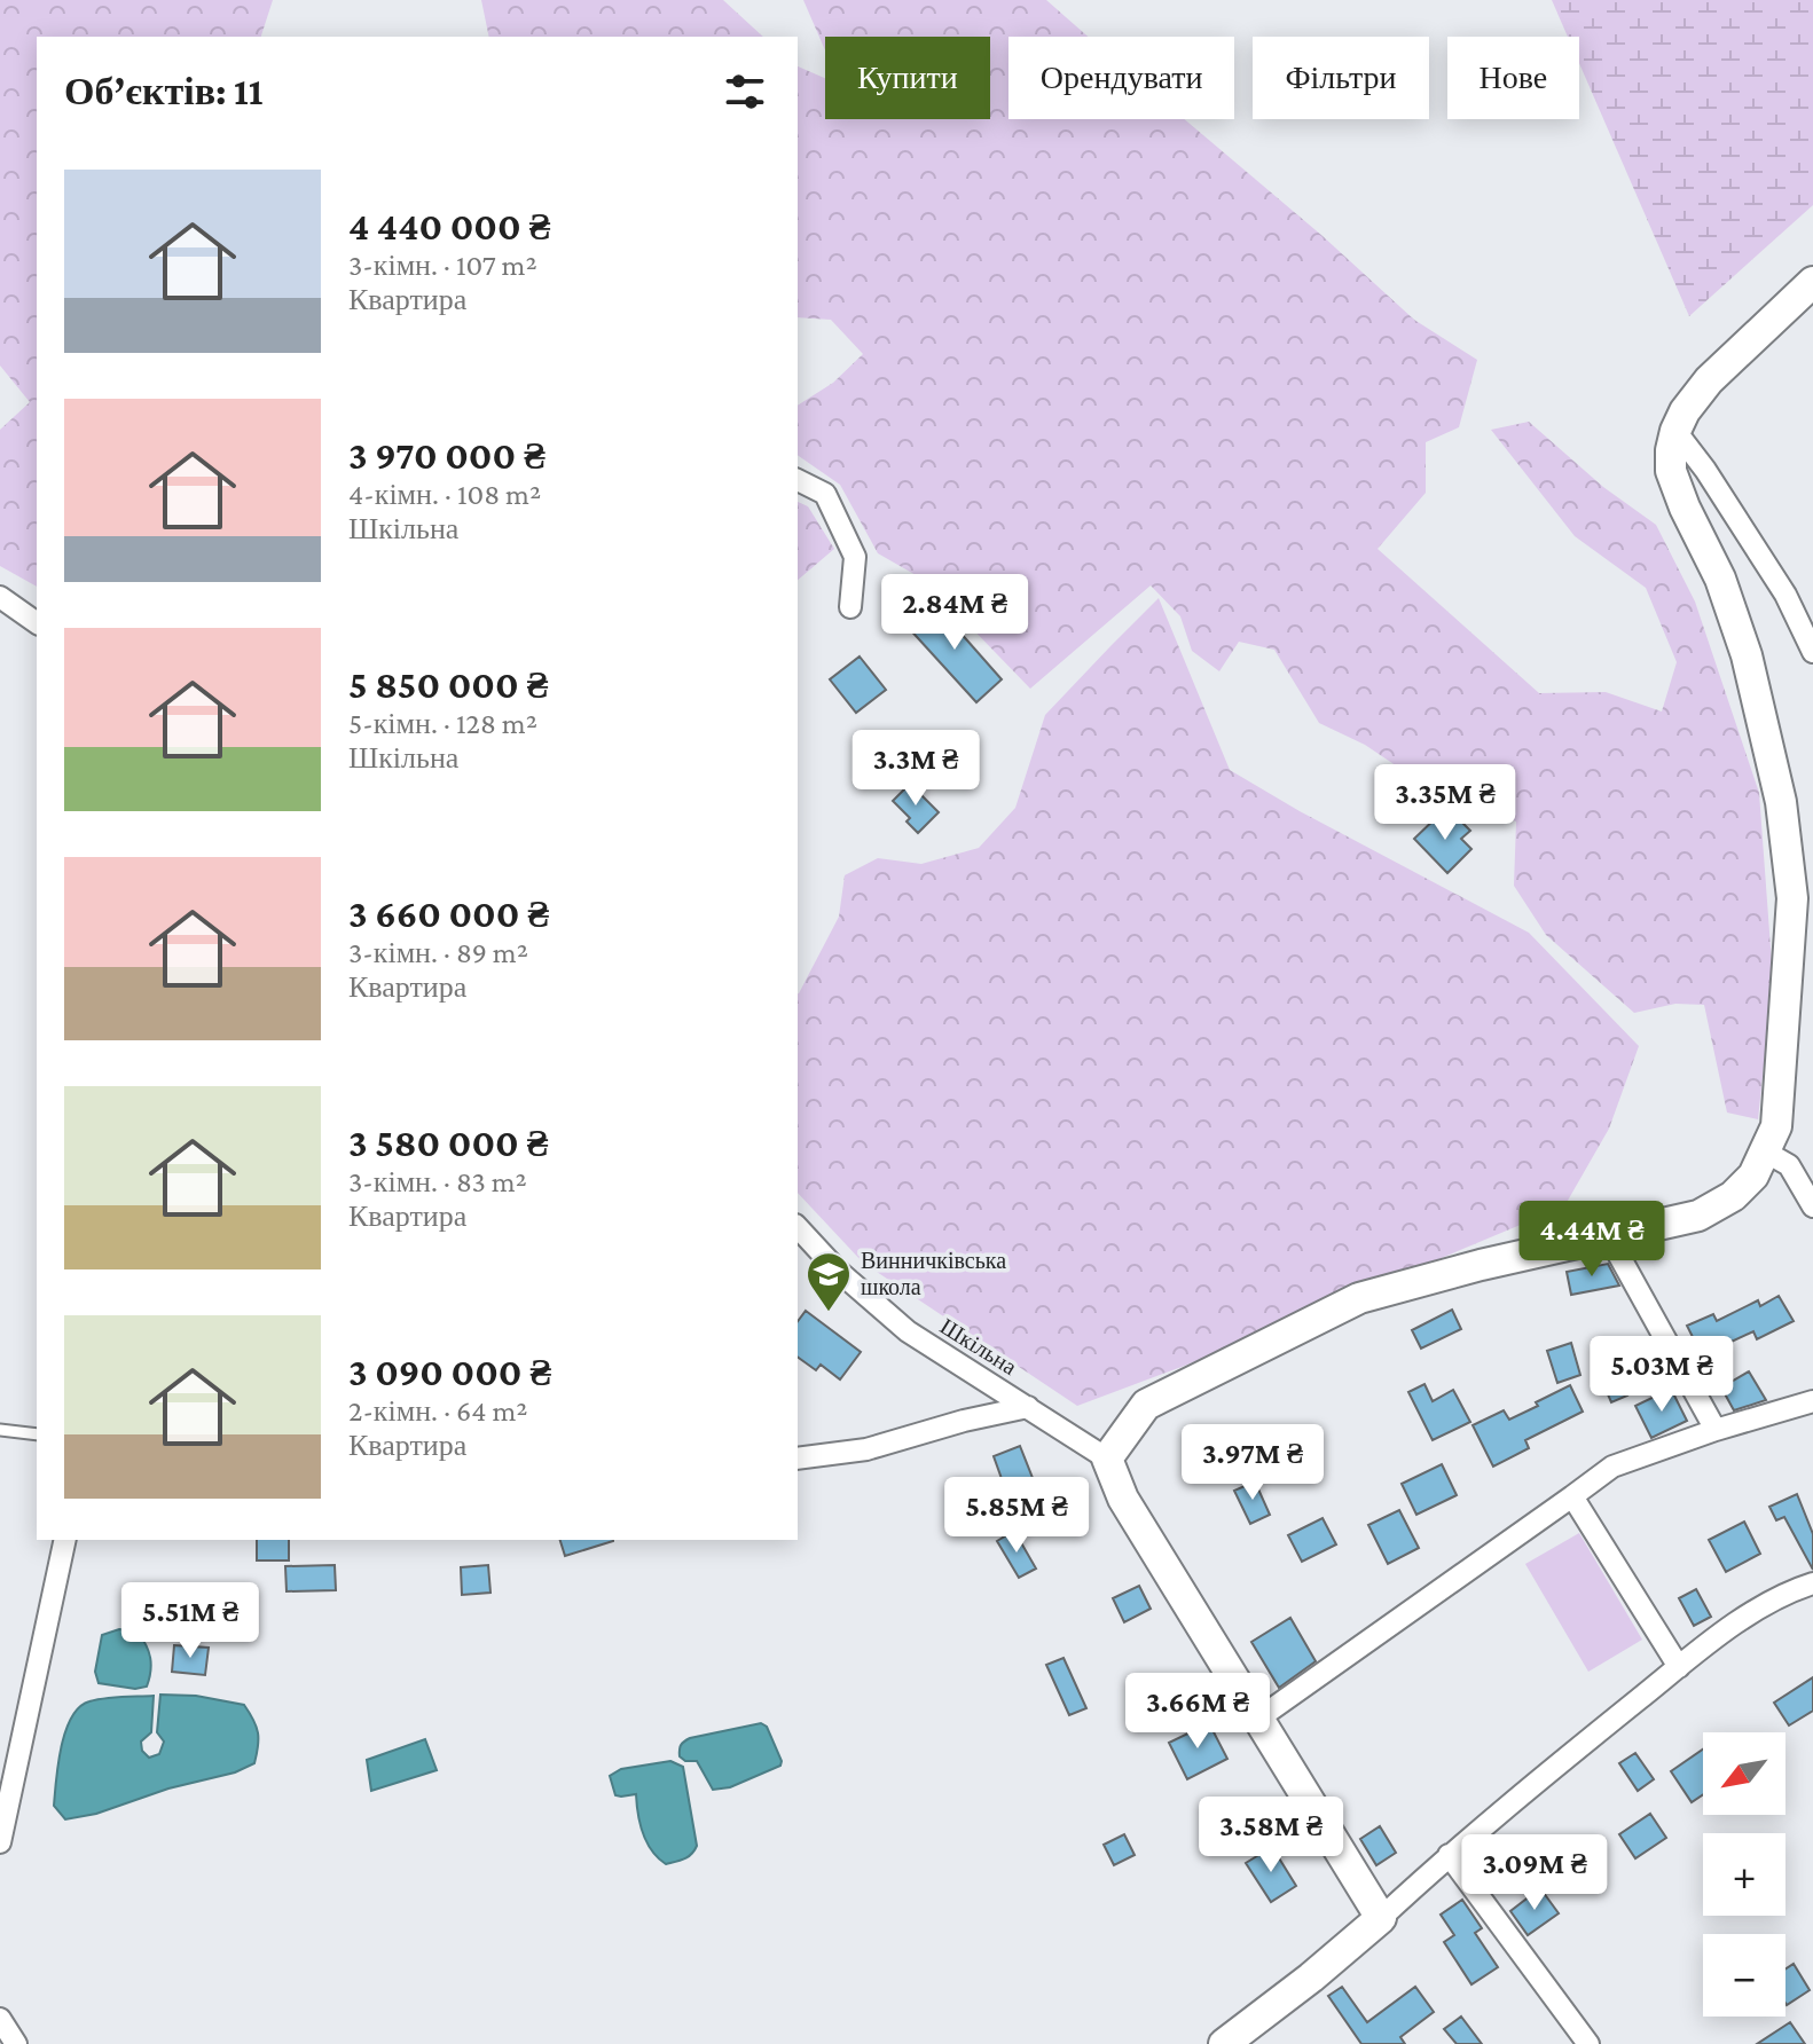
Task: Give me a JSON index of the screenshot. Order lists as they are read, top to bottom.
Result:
{
  "streets": {
    "street": ["Шкільна"]
  },
  "places": {
    "school or university": ["Винничківська школа"]
  },
  "north": "bottom left",
  "page": {
    "chip": [
      "Купити",
      "Орендувати",
      "Фільтри",
      "Нове"
    ],
    "heading": "Об’єктів: 11",
    "list": [
      {
        "name": "4 440 000 ₴",
        "note": "3-кімн. · 107 m² · Квартира"
      },
      {
        "name": "3 970 000 ₴",
        "note": "4-кімн. · 108 m² · Шкільна"
      },
      {
        "name": "5 850 000 ₴",
        "note": "5-кімн. · 128 m² · Шкільна"
      },
      {
        "name": "3 660 000 ₴",
        "note": "3-кімн. · 89 m² · Квартира"
      },
      {
        "name": "3 580 000 ₴",
        "note": "3-кімн. · 83 m² · Квартира"
      },
      {
        "name": "3 090 000 ₴",
        "note": "2-кімн. · 64 m² · Квартира"
      }
    ],
    "price": [
      "2.84M ₴",
      "3.3M ₴",
      "3.35M ₴",
      "4.44M ₴",
      "5.03M ₴",
      "3.97M ₴",
      "5.85M ₴",
      "5.51M ₴",
      "3.66M ₴",
      "3.58M ₴",
      "3.09M ₴"
    ],
    "map_buttons": ["+", "−"]
  }
}
